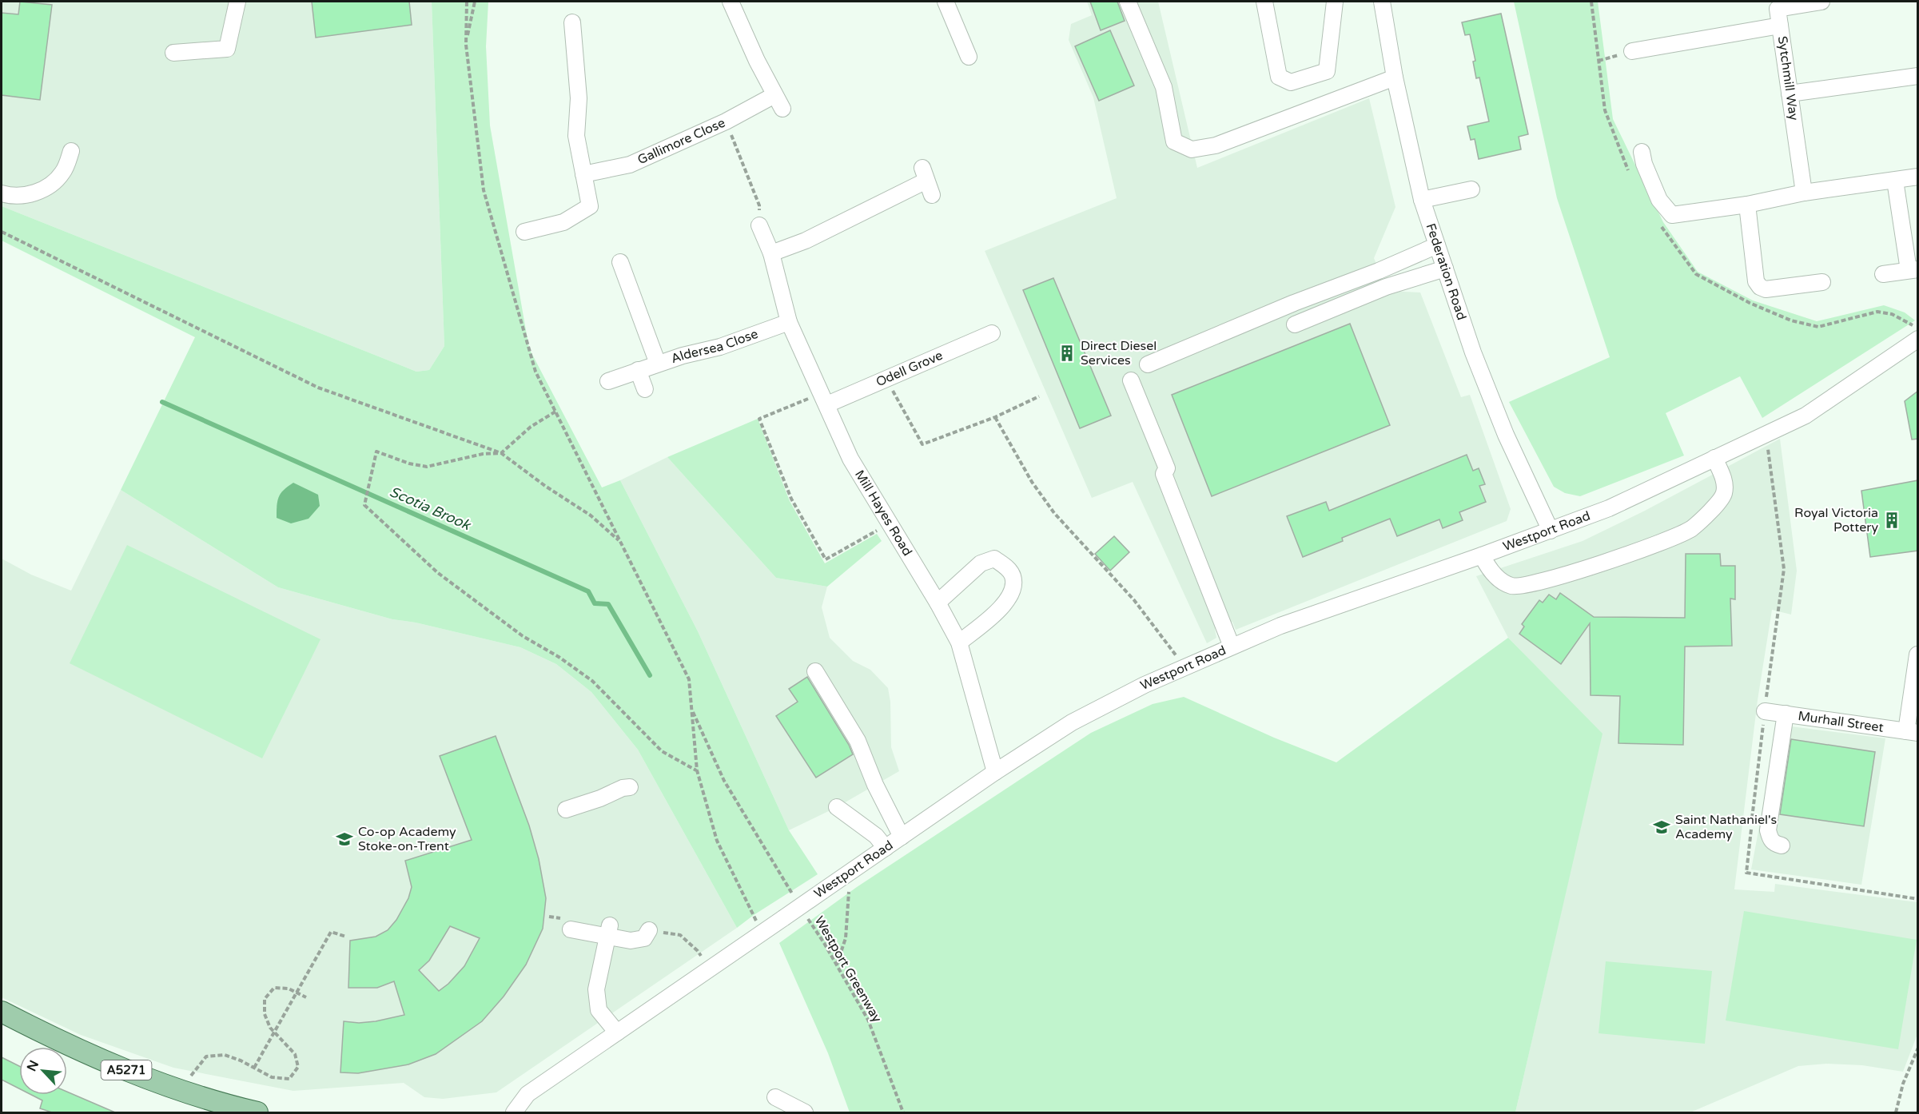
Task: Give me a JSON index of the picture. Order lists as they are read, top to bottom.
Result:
{
  "streets": {
    "main road": ["A5271"],
    "street": [
      "Sytchmill Way",
      "Gallimore Close",
      "Federation Road",
      "Aldersea Close",
      "Odell Grove",
      "Mill Hayes Road",
      "Westport Road",
      "Murhall Street"
    ],
    "path": ["Westport Greenway"]
  },
  "crossings": [
    ["Federation Road", "Westport Road"],
    ["Aldersea Close", "Mill Hayes Road"],
    ["Odell Grove", "Mill Hayes Road"],
    ["Mill Hayes Road", "Westport Road"]
  ],
  "water": ["Scotia Brook"],
  "places": {
    "building": ["Direct Diesel Services", "Royal Victoria Pottery"],
    "school or university": ["Saint Nathaniel's Academy", "Co-op Academy Stoke-on-Trent"]
  },
  "north": "top left"
}
